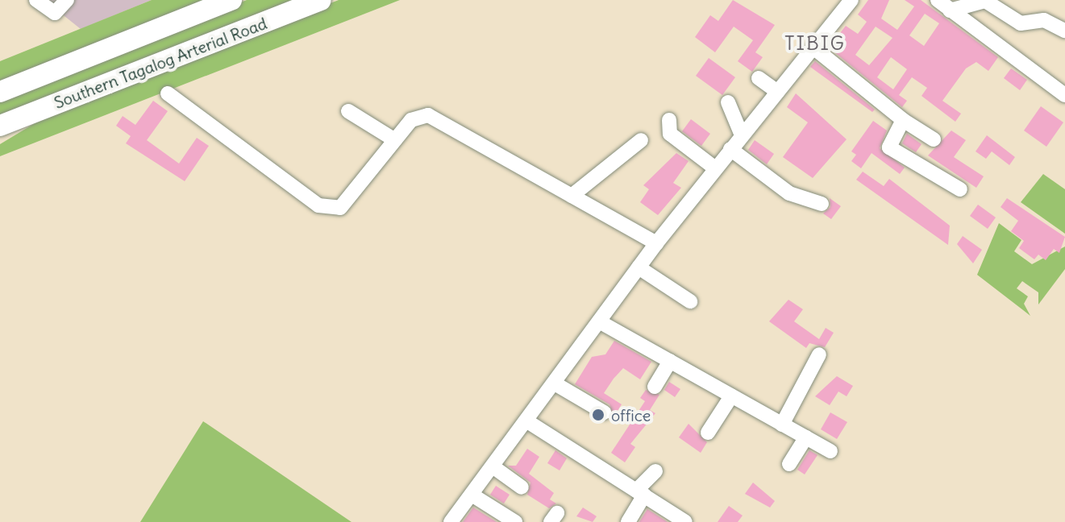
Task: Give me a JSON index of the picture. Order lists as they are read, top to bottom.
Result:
{
  "streets": {
    "highway": ["Southern Tagalog Arterial Road"]
  },
  "districts": ["TIBIG"],
  "places": ["office"]
}
